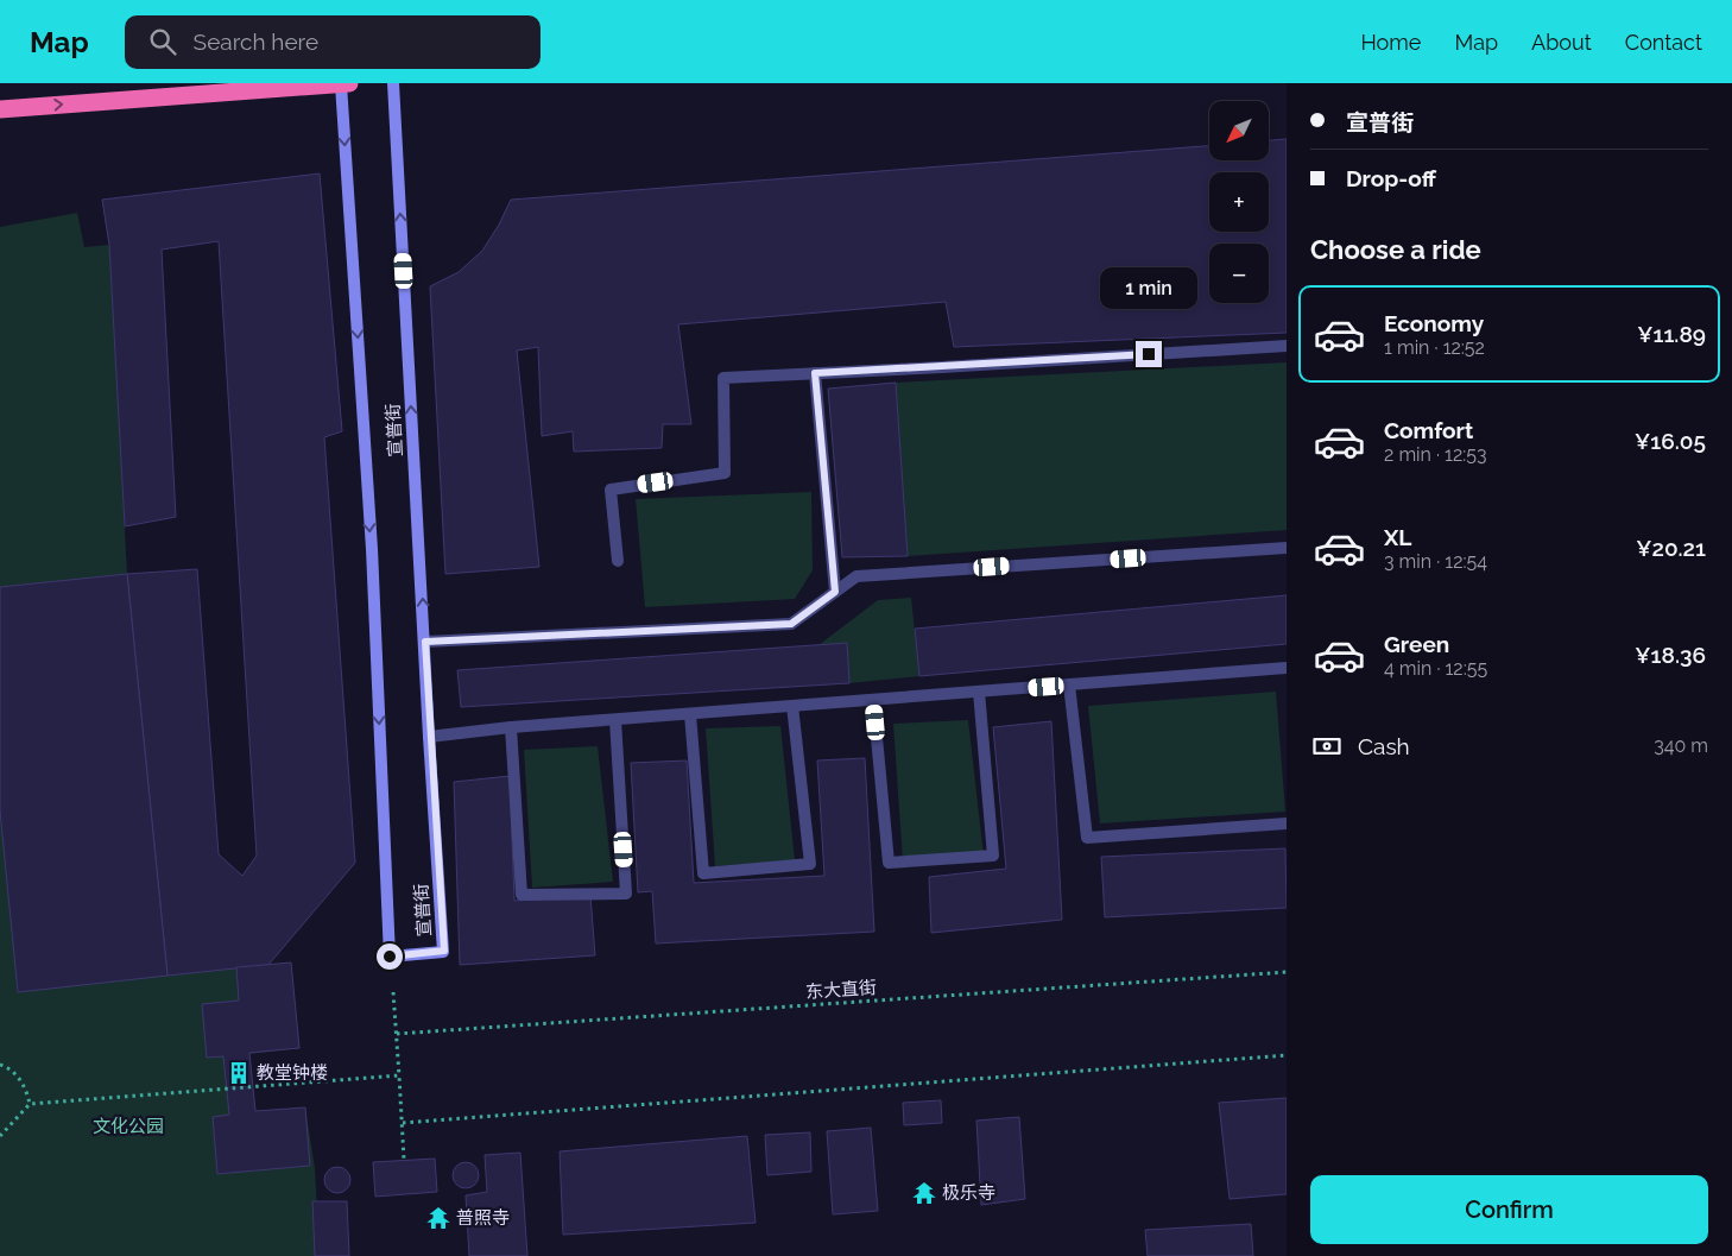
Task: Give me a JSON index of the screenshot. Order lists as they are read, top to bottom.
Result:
{
  "streets": {
    "street": ["宣普街"],
    "path": ["东大直街"]
  },
  "parks": ["文化公园"],
  "places": {
    "building": ["教堂钟楼"],
    "temple": ["极乐寺", "普照寺"]
  },
  "north": "bottom left",
  "page": {
    "header": "Map",
    "search": "Search here",
    "nav": [
      "Home",
      "Map",
      "About",
      "Contact"
    ],
    "banner": ["宣普街", "Drop-off"],
    "map_buttons": ["+", "−"],
    "heading": "Choose a ride",
    "bubble": "1 min",
    "list": [
      {
        "name": "Economy",
        "note": "1 min · 12:52",
        "value": "¥11.89"
      },
      {
        "name": "Comfort",
        "note": "2 min · 12:53",
        "value": "¥16.05"
      },
      {
        "name": "XL",
        "note": "3 min · 12:54",
        "value": "¥20.21"
      },
      {
        "name": "Green",
        "note": "4 min · 12:55",
        "value": "¥18.36"
      }
    ],
    "pay": ["Cash", "340 m"],
    "buttons": "Confirm"
  }
}
